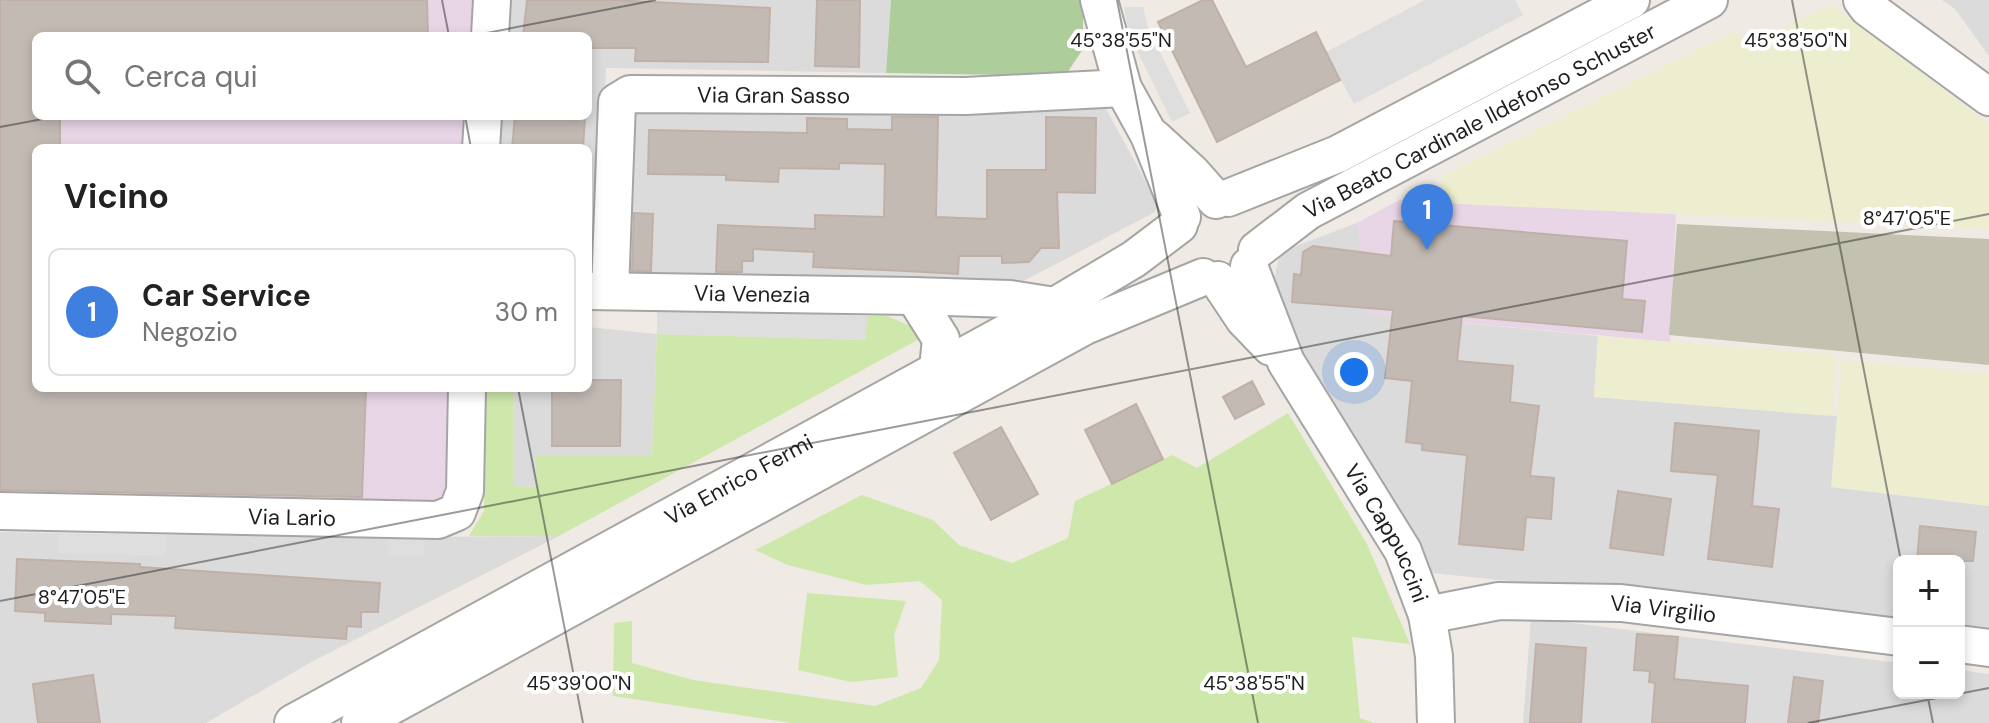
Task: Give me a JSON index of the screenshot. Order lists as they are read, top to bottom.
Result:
{
  "streets": {
    "street": [
      "Via Gran Sasso",
      "Via Beato Cardinale Ildefonso Schuster",
      "Via Venezia",
      "Via Enrico Fermi",
      "Via Lario",
      "Via Cappuccini",
      "Via Virgilio"
    ]
  },
  "crossings": [
    ["Via Gran Sasso", "Via Venezia"],
    ["Via Beato Cardinale Ildefonso Schuster", "Via Enrico Fermi"],
    ["Via Beato Cardinale Ildefonso Schuster", "Via Cappuccini"],
    ["Via Venezia", "Via Enrico Fermi"],
    ["Via Enrico Fermi", "Via Cappuccini"],
    ["Via Cappuccini", "Via Virgilio"]
  ],
  "page": {
    "search": "Cerca qui",
    "heading": "Vicino",
    "pins": "1",
    "list": [
      {
        "mark": "1",
        "name": "Car Service",
        "note": "Negozio",
        "value": "30 m"
      }
    ],
    "map_buttons": ["+", "−"]
  },
  "coordinates": [
    "45°38'55\"N",
    "45°38'50\"N",
    "8°47'05\"E",
    "45°39'00\"N"
  ]
}
